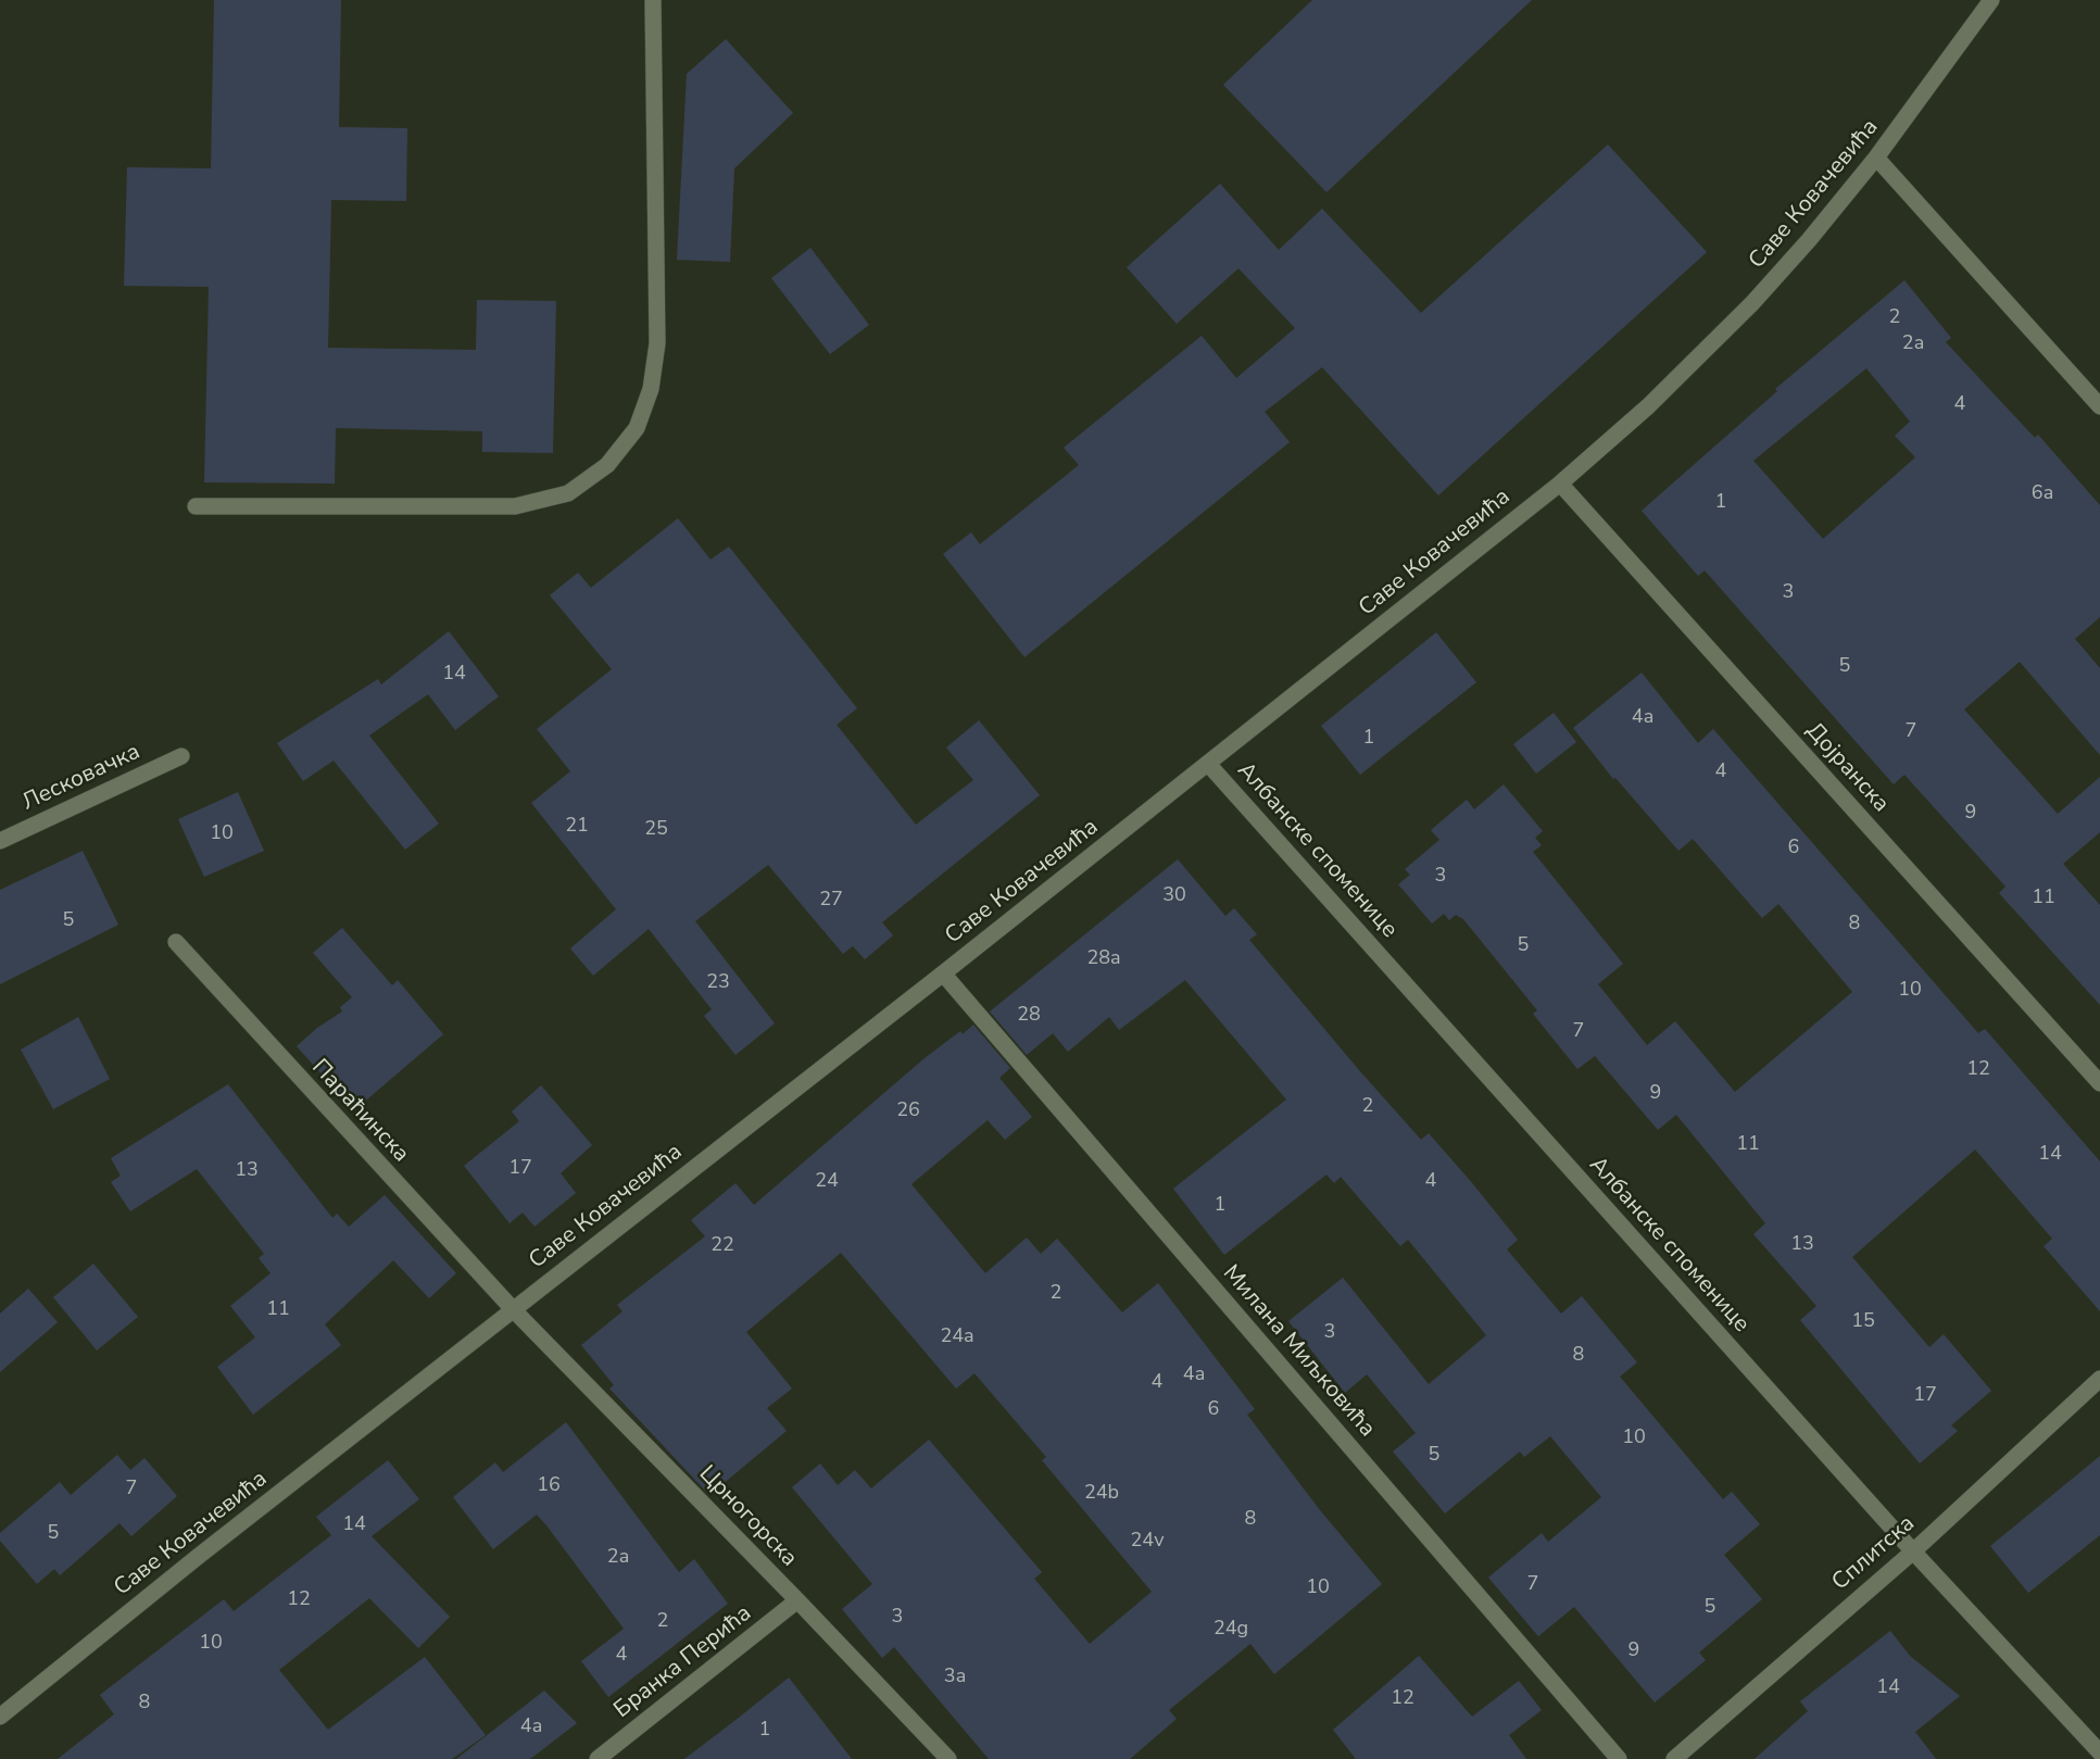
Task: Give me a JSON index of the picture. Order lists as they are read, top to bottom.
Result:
{
  "streets": {
    "street": [
      "Саве Ковачевића",
      "Дојранска",
      "Лесковачка",
      "Албанске споменице",
      "Параћинска",
      "Милана Миљковића",
      "Црногорска",
      "Сплитска",
      "Бранка Перића"
    ]
  },
  "crossings": [
    ["Саве Ковачевића", "Дојранска"],
    ["Саве Ковачевића", "Албанске споменице"],
    ["Саве Ковачевића", "Параћинска"],
    ["Саве Ковачевића", "Милана Миљковића"],
    ["Саве Ковачевића", "Црногорска"],
    ["Албанске споменице", "Сплитска"],
    ["Параћинска", "Црногорска"],
    ["Црногорска", "Бранка Перића"]
  ],
  "house_numbers": [
    "2",
    "2a",
    "4",
    "6a",
    "1",
    "3",
    "5",
    "14",
    "4a",
    "7",
    "1",
    "4",
    "9",
    "21",
    "25",
    "10",
    "6",
    "3",
    "30",
    "11",
    "27",
    "5",
    "8",
    "5",
    "28a",
    "23",
    "10",
    "28",
    "7",
    "12",
    "9",
    "2",
    "26",
    "11",
    "14",
    "17",
    "13",
    "24",
    "4",
    "1",
    "13",
    "22",
    "2",
    "11",
    "15",
    "3",
    "24a",
    "8",
    "4a",
    "4",
    "17",
    "6",
    "10",
    "5",
    "16",
    "7",
    "24b",
    "8",
    "14",
    "5",
    "24v",
    "2a",
    "7",
    "10",
    "12",
    "5",
    "3",
    "2",
    "24g",
    "10",
    "9",
    "4",
    "3a",
    "14",
    "12",
    "8",
    "4a",
    "1"
  ]
}
